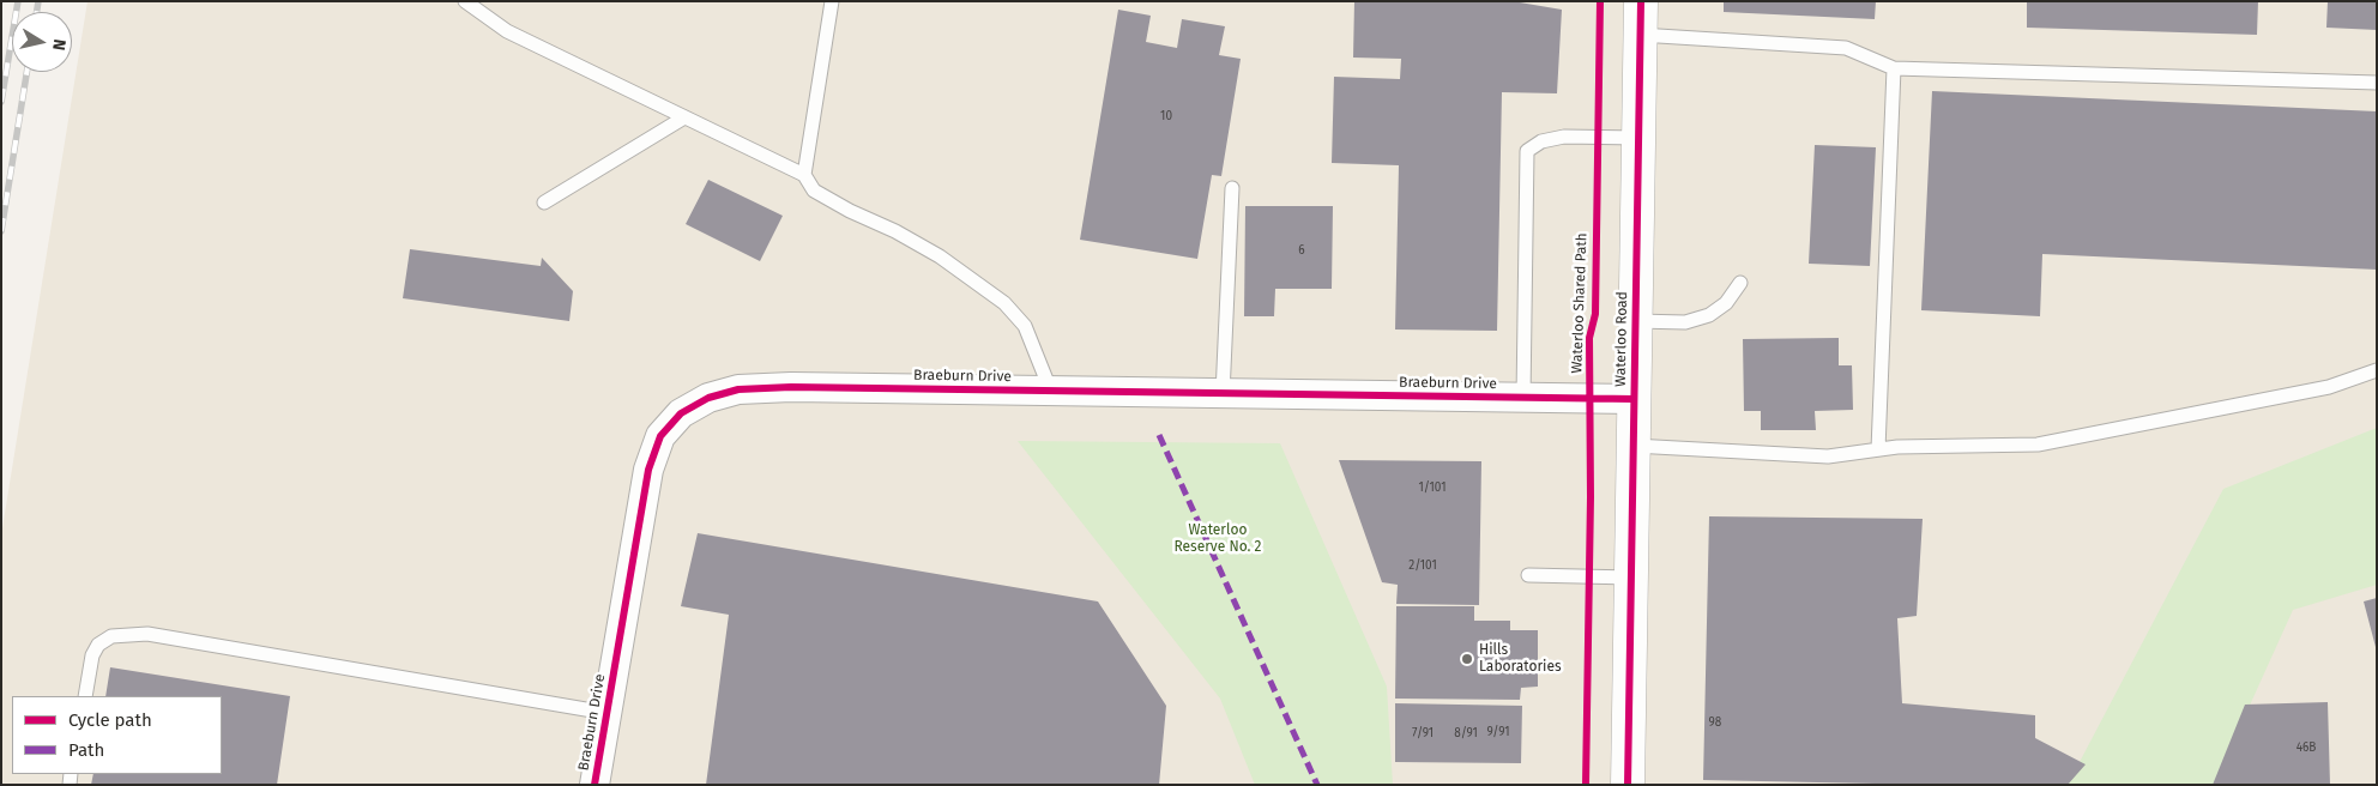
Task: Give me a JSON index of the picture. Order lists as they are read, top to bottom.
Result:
{
  "streets": {
    "street": ["Waterloo Road", "Braeburn Drive"],
    "cycle path": ["Waterloo Shared Path"]
  },
  "crossings": [
    ["Waterloo Road", "Braeburn Drive"]
  ],
  "parks": ["Waterloo Reserve No. 2"],
  "places": ["Hills Laboratories"],
  "house_numbers": [
    "10",
    "6",
    "1/101",
    "2/101",
    "98",
    "9/91",
    "7/91",
    "8/91",
    "46B"
  ],
  "legend": ["Cycle path", "Path"],
  "north": "right"
}
